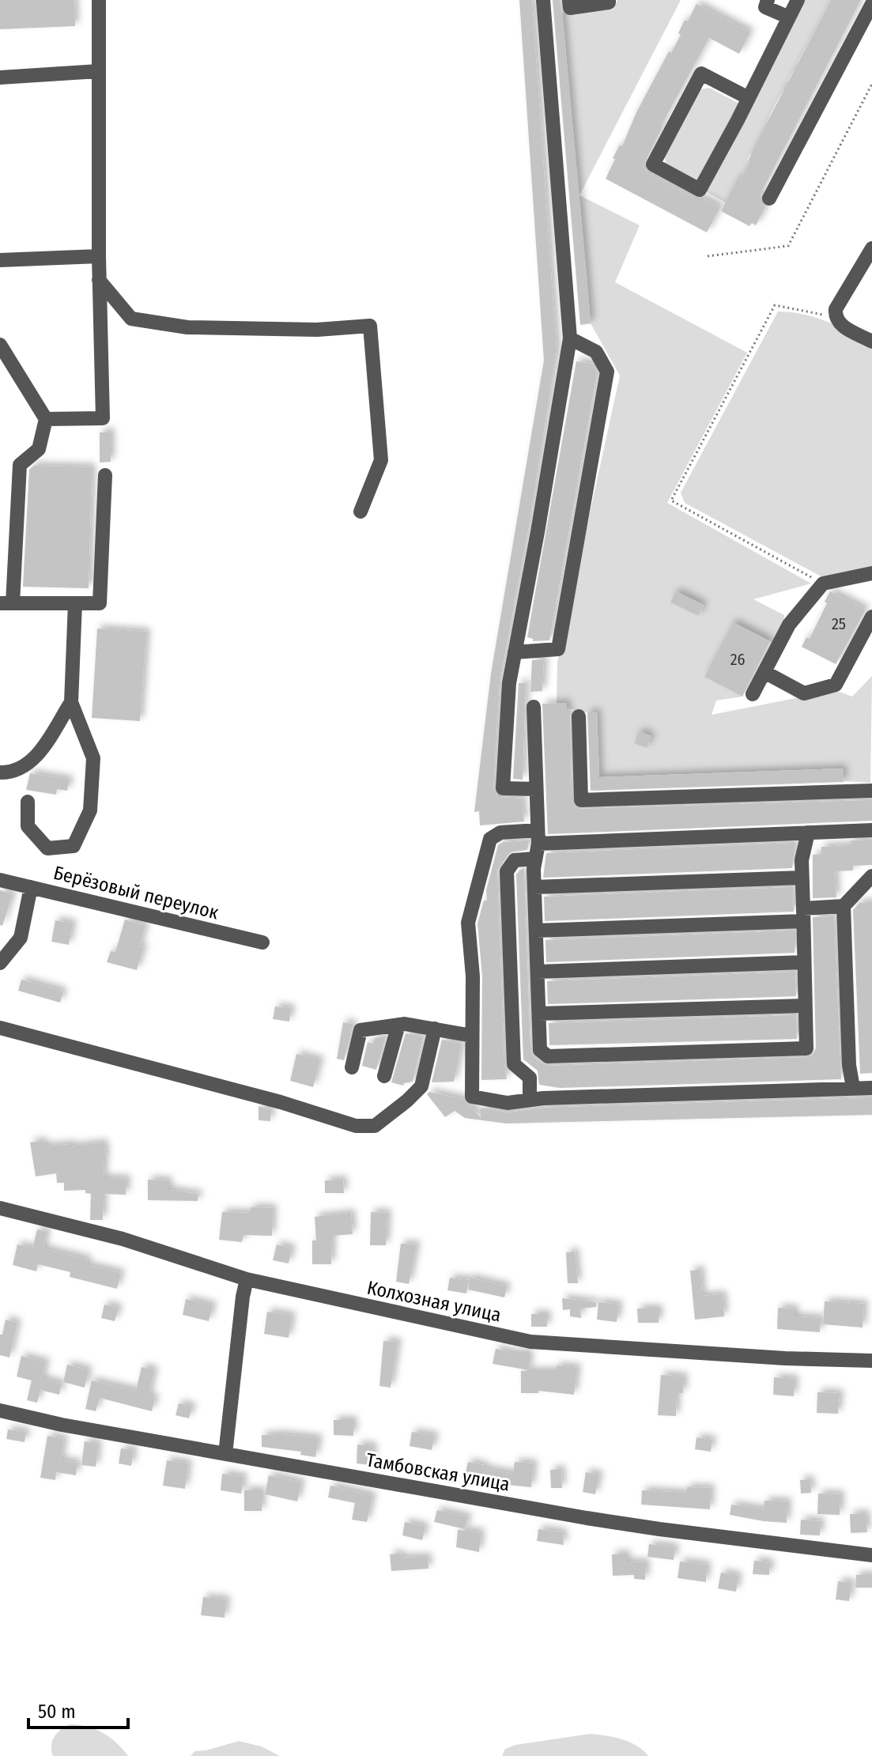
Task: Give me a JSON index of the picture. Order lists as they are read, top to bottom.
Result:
{
  "streets": {
    "street": ["Берёзовый переулок", "Колхозная улица", "Тамбовская улица"]
  },
  "house_numbers": ["25", "26"],
  "scale_bar": "50 m"
}
